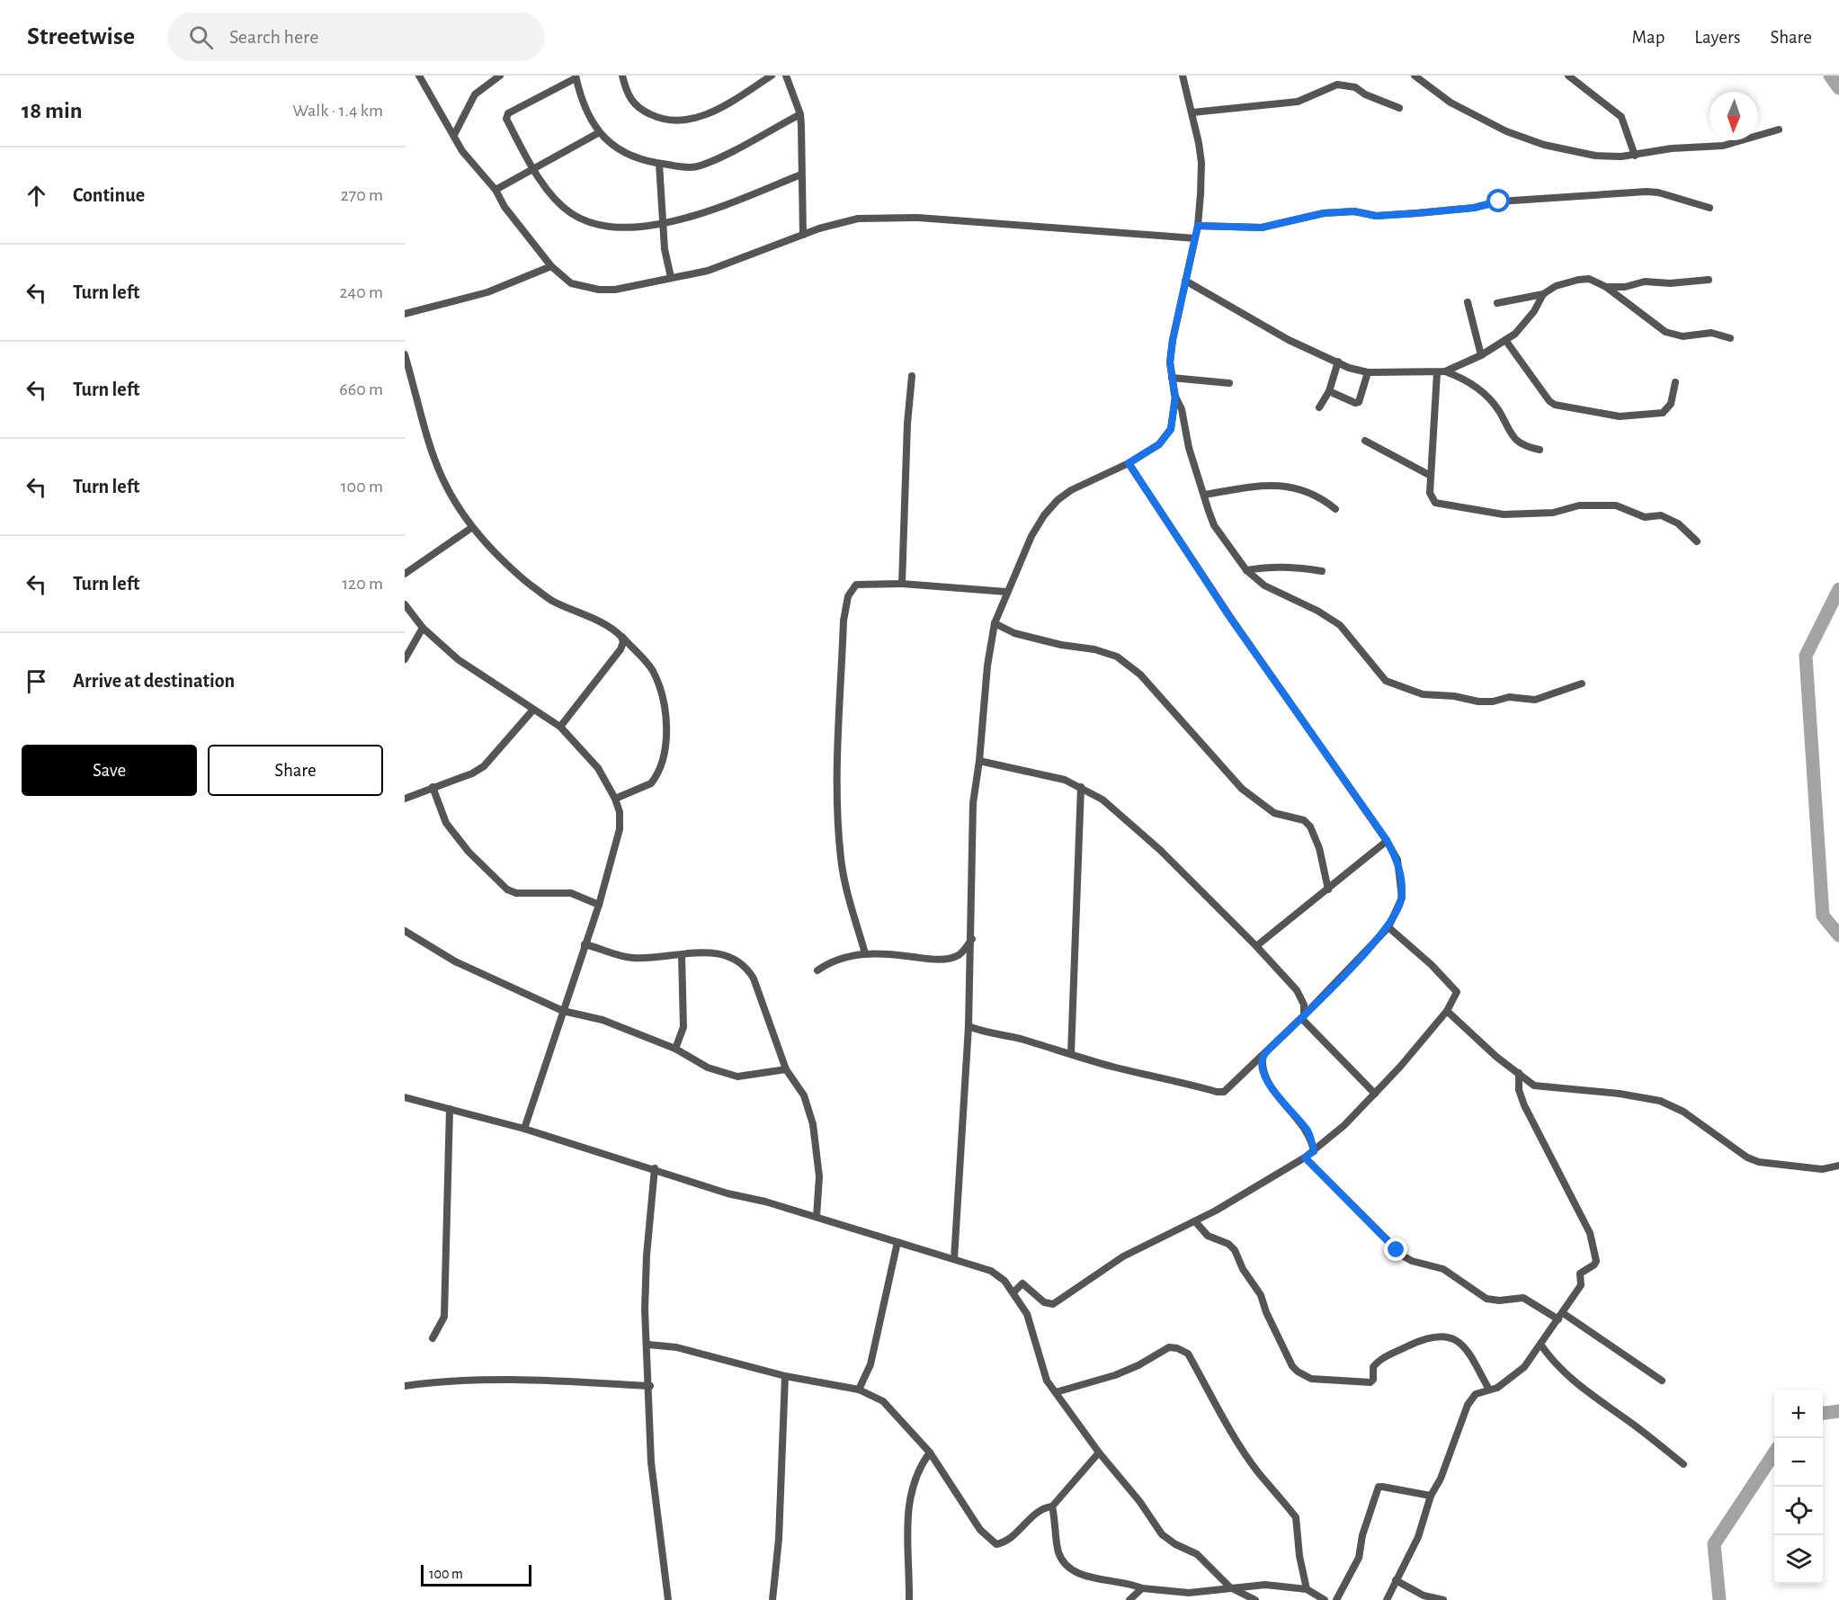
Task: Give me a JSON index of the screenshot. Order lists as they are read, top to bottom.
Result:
{
  "scale_bar": "100 m",
  "north": "bottom",
  "page": {
    "header": "Streetwise",
    "search": "Search here",
    "nav": ["Map", "Layers", "Share"],
    "heading": ["18 min", "Walk · 1.4 km"],
    "list": [
      ["Continue", "270 m"],
      ["Turn left", "240 m"],
      ["Turn left", "660 m"],
      ["Turn left", "100 m"],
      ["Turn left", "120 m"],
      "Arrive at destination"
    ],
    "buttons": ["Save", "Share"],
    "map_buttons": ["+", "−"],
    "scale": "100 m"
  }
}
